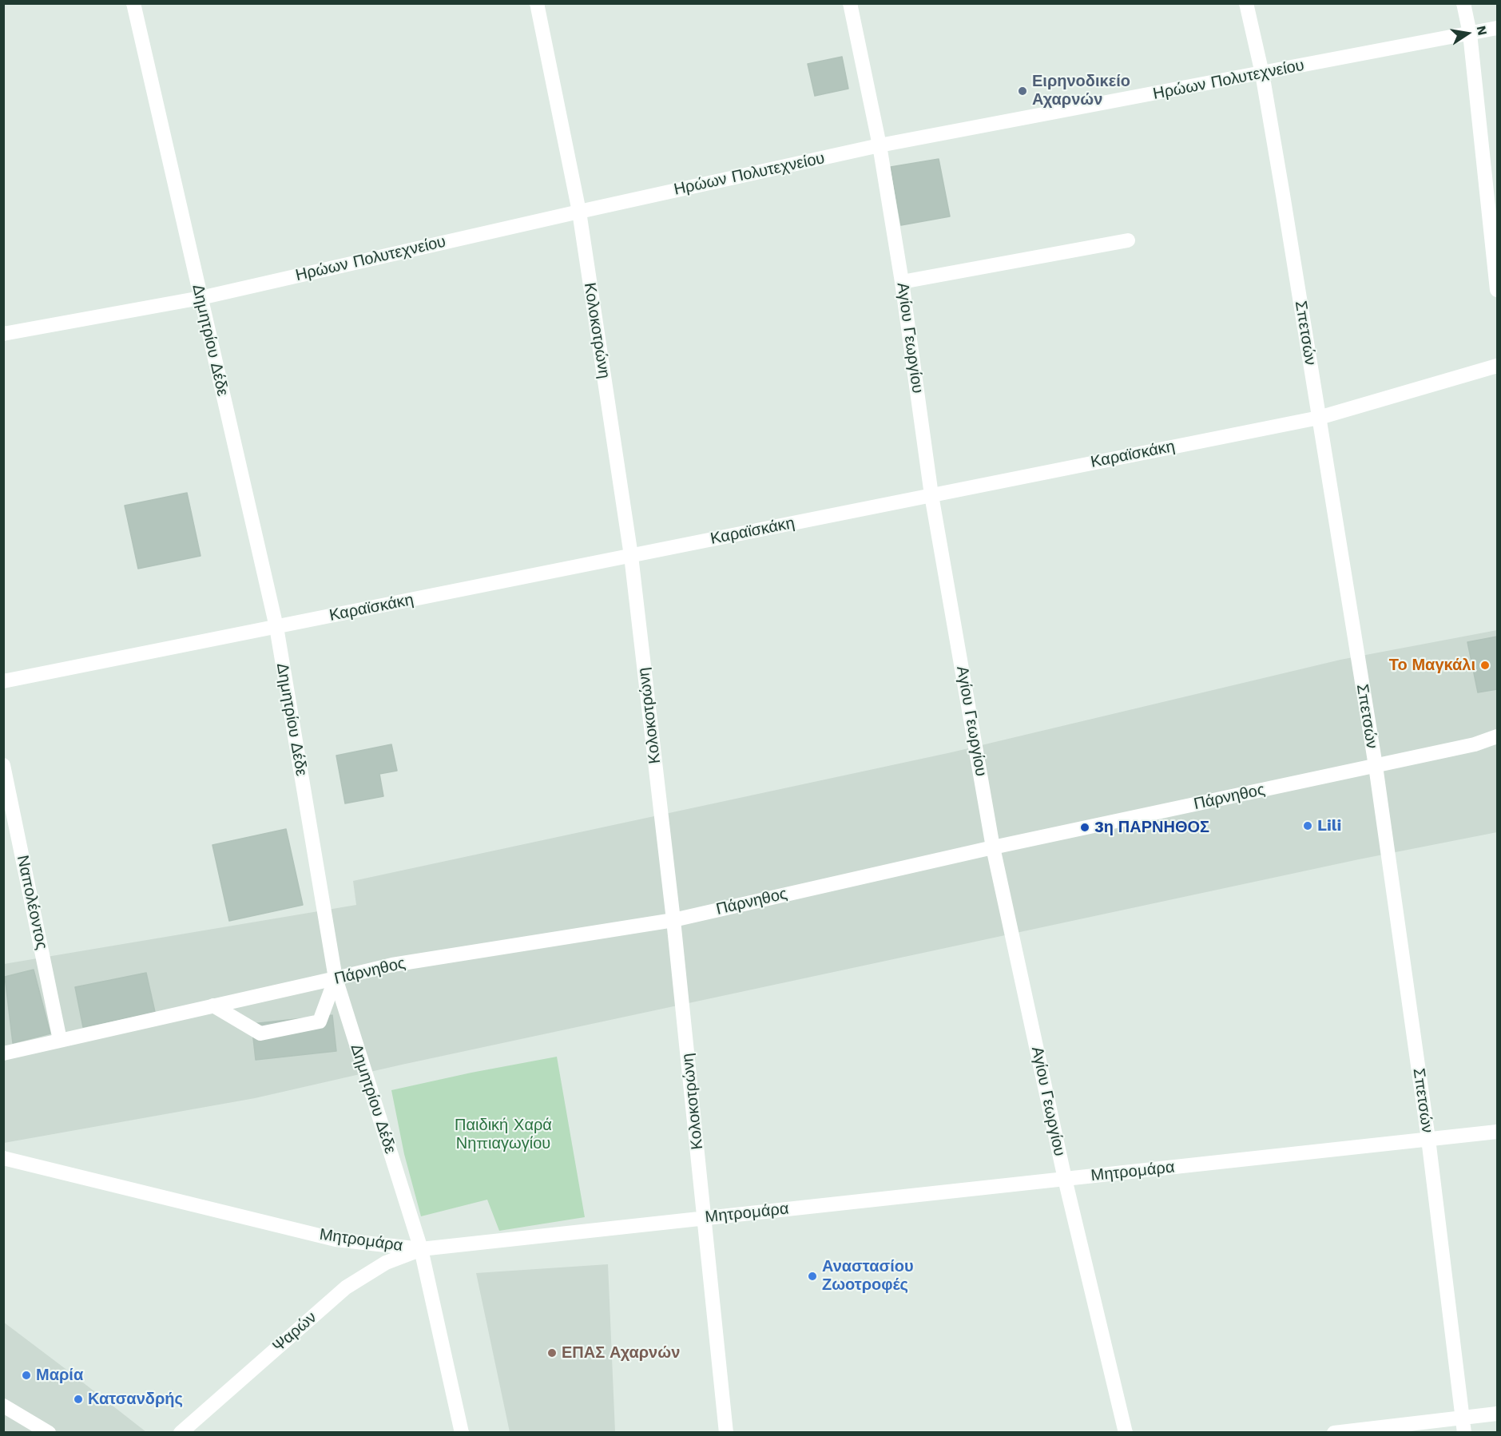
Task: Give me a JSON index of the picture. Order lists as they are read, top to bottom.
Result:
{
  "streets": {
    "street": [
      "Ηρώων Πολυτεχνείου",
      "Κολοκοτρώνη",
      "Σπετσών",
      "Αγίου Γεωργίου",
      "Δημητρίου Δέδε",
      "Καραϊσκάκη",
      "Πάρνηθος",
      "Ναπολέοντος",
      "Μητρομάρα",
      "Ψαρών"
    ]
  },
  "crossings": [
    ["Ηρώων Πολυτεχνείου", "Κολοκοτρώνη"],
    ["Ηρώων Πολυτεχνείου", "Σπετσών"],
    ["Ηρώων Πολυτεχνείου", "Αγίου Γεωργίου"],
    ["Ηρώων Πολυτεχνείου", "Δημητρίου Δέδε"],
    ["Κολοκοτρώνη", "Καραϊσκάκη"],
    ["Κολοκοτρώνη", "Πάρνηθος"],
    ["Κολοκοτρώνη", "Μητρομάρα"],
    ["Σπετσών", "Καραϊσκάκη"],
    ["Σπετσών", "Πάρνηθος"],
    ["Σπετσών", "Μητρομάρα"],
    ["Αγίου Γεωργίου", "Καραϊσκάκη"],
    ["Αγίου Γεωργίου", "Πάρνηθος"],
    ["Αγίου Γεωργίου", "Μητρομάρα"],
    ["Δημητρίου Δέδε", "Καραϊσκάκη"],
    ["Δημητρίου Δέδε", "Πάρνηθος"],
    ["Δημητρίου Δέδε", "Μητρομάρα"],
    ["Δημητρίου Δέδε", "Ψαρών"],
    ["Πάρνηθος", "Ναπολέοντος"],
    ["Μητρομάρα", "Ψαρών"]
  ],
  "parks": ["Παιδική Χαρά Νηπιαγωγίου"],
  "places": [
    "Ειρηνοδικείο Αχαρνών",
    "Το Μαγκάλι",
    "Lili",
    "3η ΠΑΡΝΗΘΟΣ",
    "Αναστασίου Ζωοτροφές",
    "ΕΠΑΣ Αχαρνών",
    "Μαρία",
    "Κατσανδρής"
  ],
  "north": "right"
}
